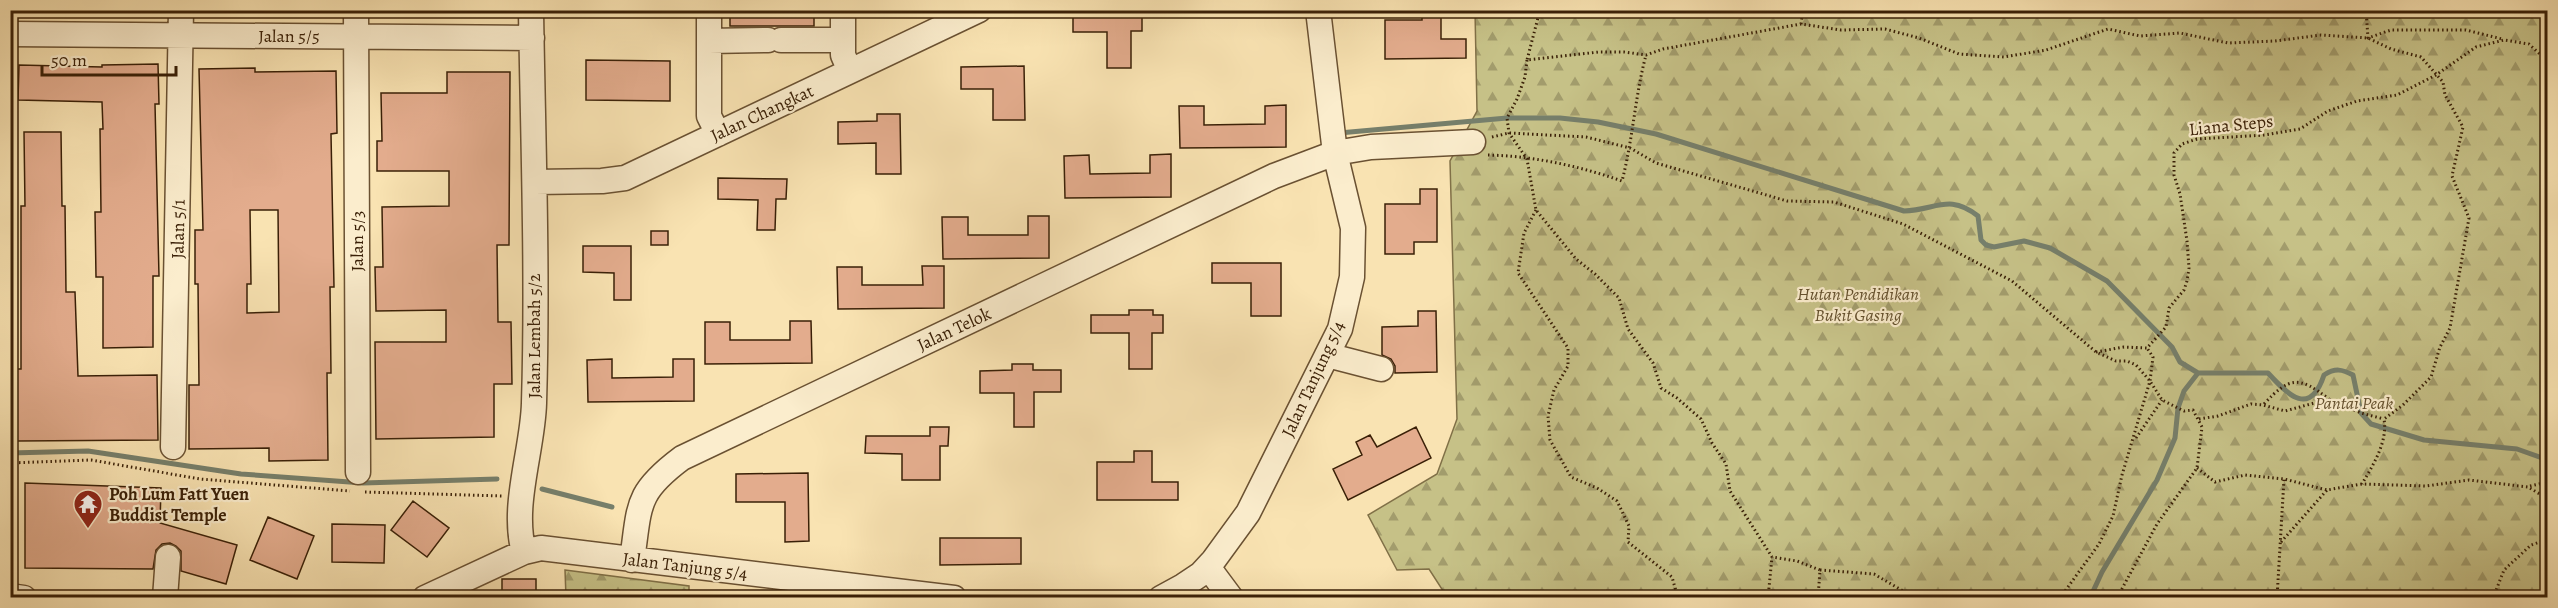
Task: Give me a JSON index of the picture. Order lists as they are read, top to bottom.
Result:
{
  "streets": {
    "street": [
      "Jalan 5/5",
      "Jalan Changkat",
      "Jalan 5/1",
      "Jalan 5/3",
      "Jalan Telok",
      "Jalan Lembah 5/2",
      "Jalan Tanjung 5/4"
    ],
    "path": ["Liana Steps"]
  },
  "crossings": [
    ["Jalan 5/5", "Jalan 5/1"],
    ["Jalan 5/5", "Jalan 5/3"],
    ["Jalan 5/5", "Jalan Lembah 5/2"],
    ["Jalan Changkat", "Jalan Lembah 5/2"],
    ["Jalan Telok", "Jalan Tanjung 5/4"],
    ["Jalan Lembah 5/2", "Jalan Tanjung 5/4"]
  ],
  "parks": ["Hutan Pendidikan Bukit Gasing", "Pantai Peak"],
  "places": {
    "temple": ["Poh Lum Fatt Yuen Buddist Temple"]
  },
  "scale_bar": "50 m"
}
